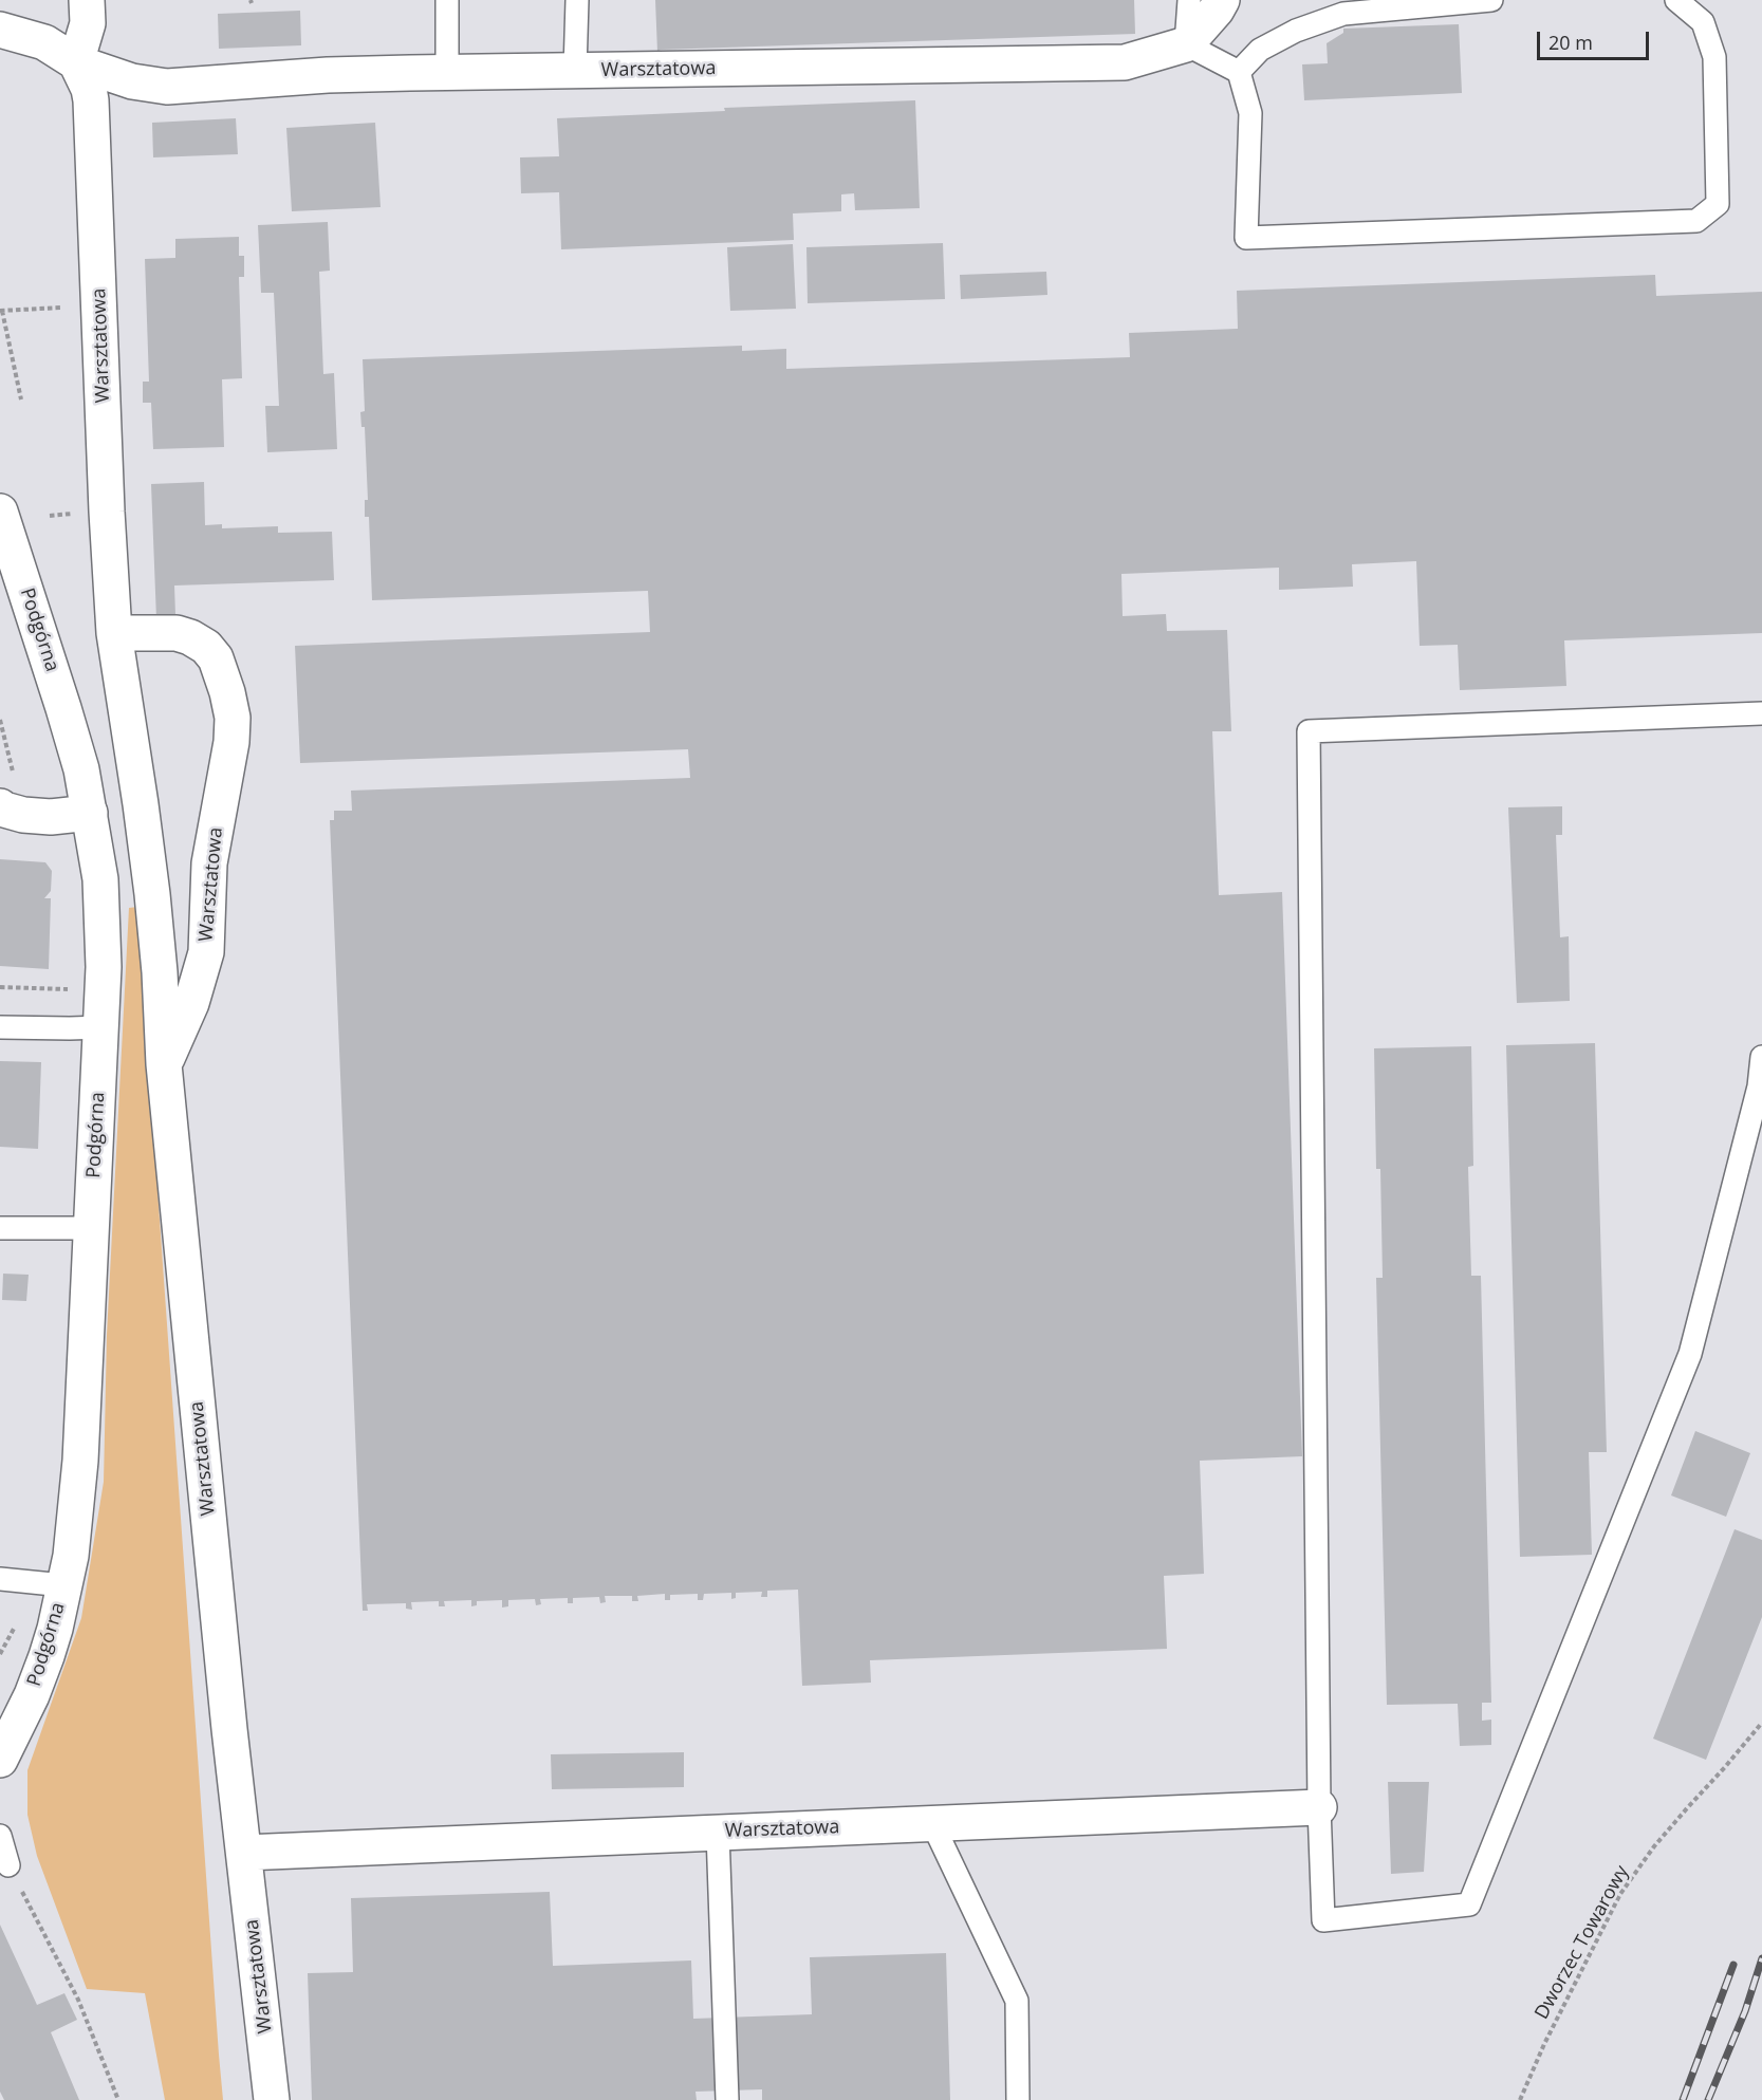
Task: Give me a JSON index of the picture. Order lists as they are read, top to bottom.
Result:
{
  "streets": {
    "street": ["Warsztatowa", "Podgórna"],
    "path": ["Dworzec Towarowy"]
  },
  "scale_bar": "20 m"
}
